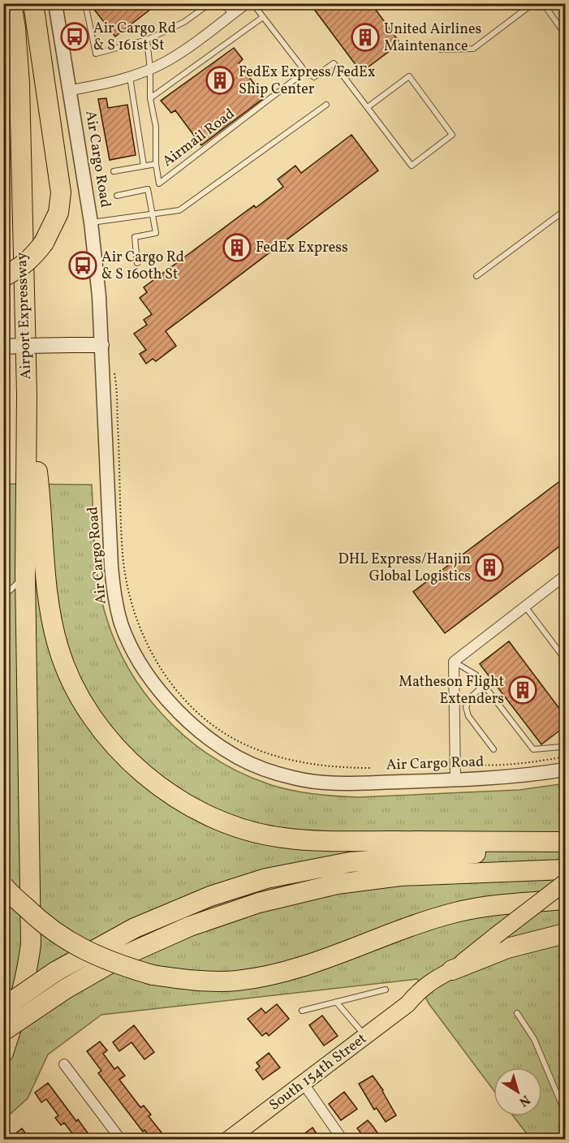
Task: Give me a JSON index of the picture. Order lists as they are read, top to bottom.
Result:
{
  "streets": {
    "highway": ["Airport Expressway"],
    "main road": ["South 154th Street"],
    "street": ["Air Cargo Road"],
    "lane": ["Airmail Road"]
  },
  "places": {
    "bus stop": ["Air Cargo Rd & S 161st St", "Air Cargo Rd & S 160th St"],
    "building": [
      "United Airlines Maintenance",
      "FedEx Express/FedEx Ship Center",
      "FedEx Express",
      "DHL Express/Hanjin Global Logistics",
      "Matheson Flight Extenders"
    ]
  },
  "north": "bottom right"
}
